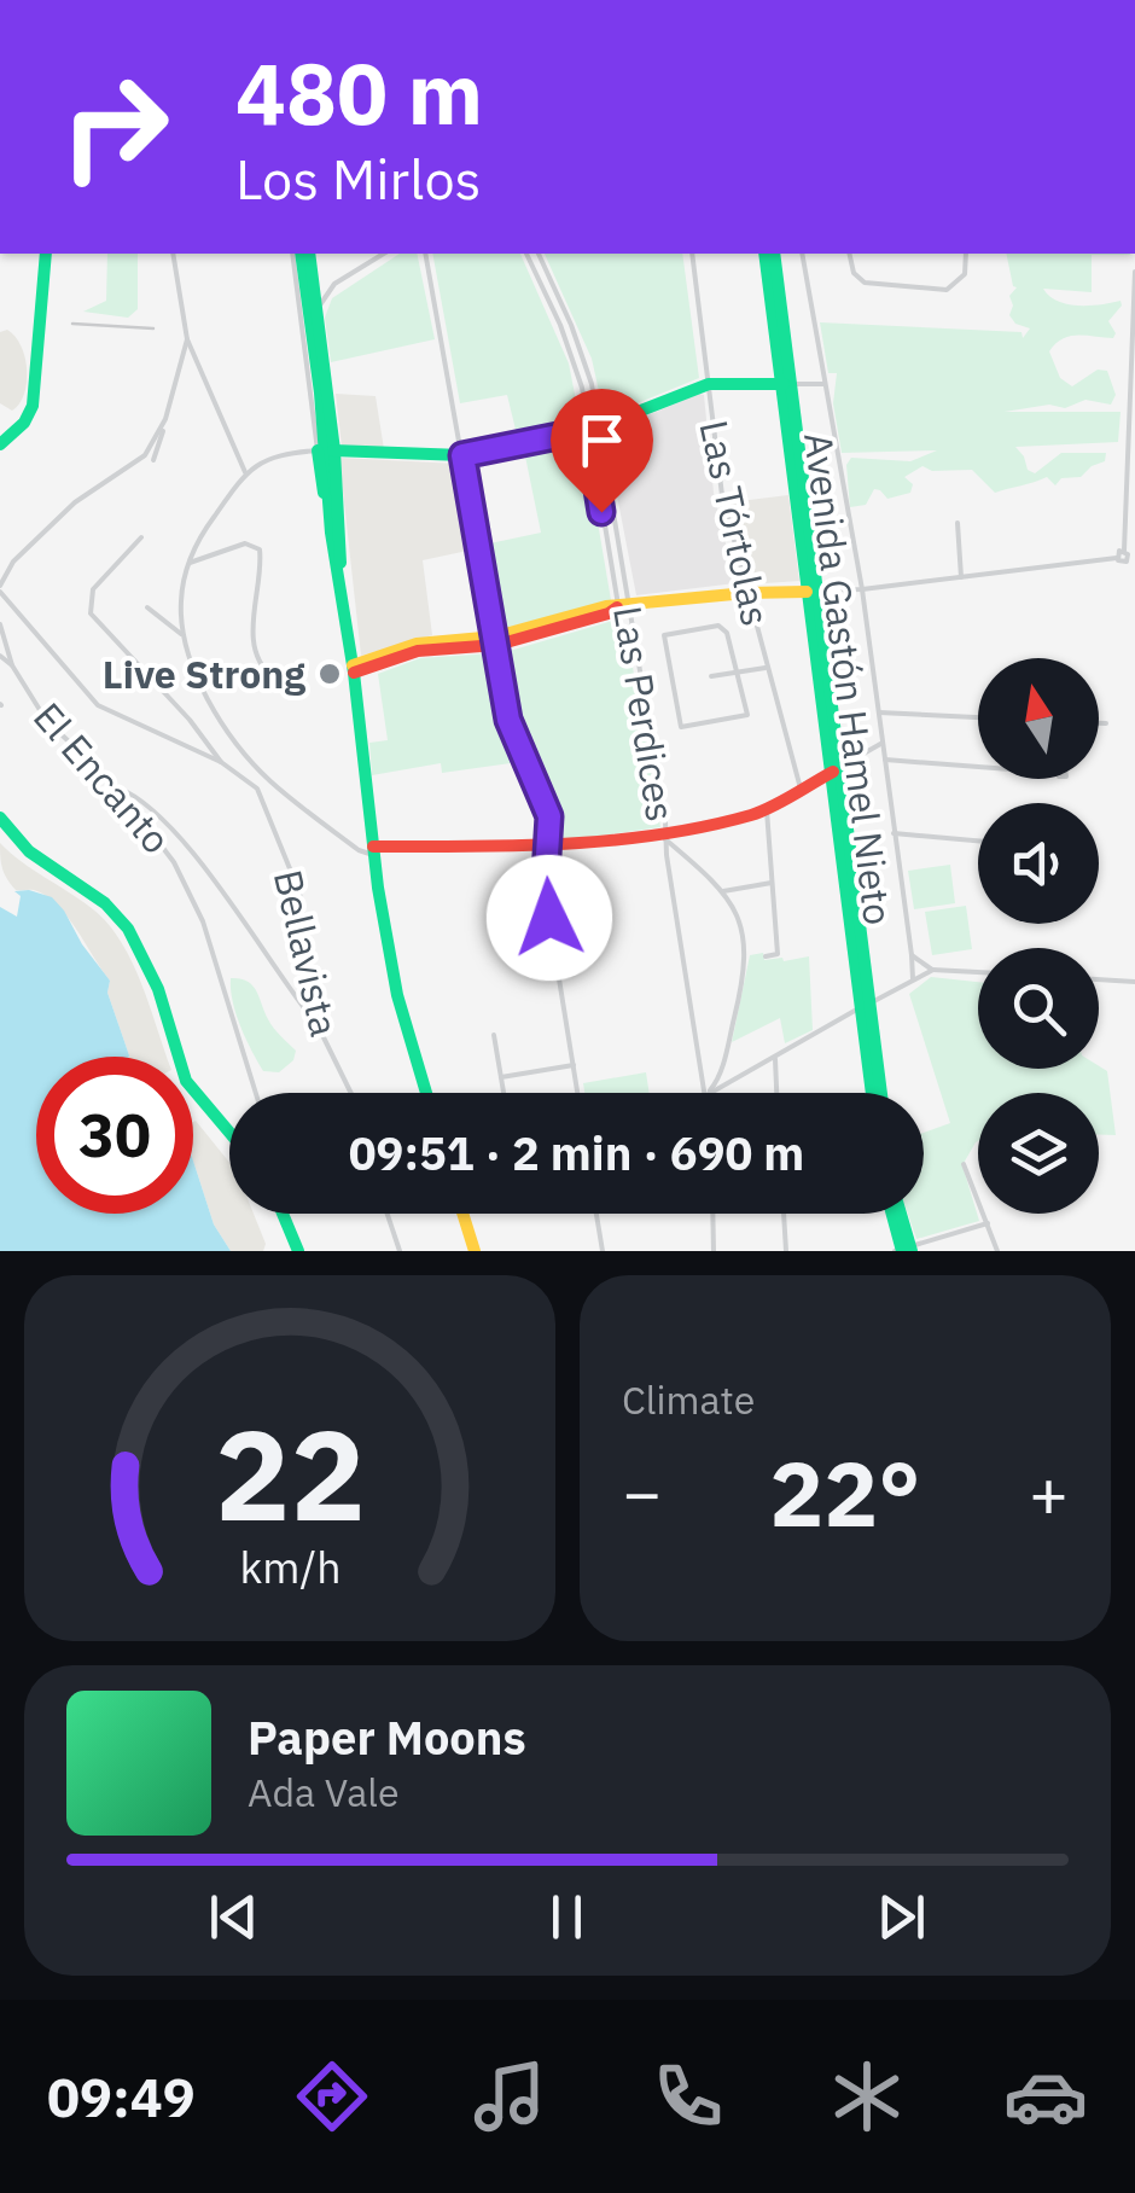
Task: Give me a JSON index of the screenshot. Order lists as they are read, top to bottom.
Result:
{
  "streets": {
    "main road": ["Avenida Gastón Hamel Nieto"],
    "street": [
      "Las Tórtolas",
      "Las Perdices",
      "El Encanto",
      "Bellavista"
    ]
  },
  "places": ["Live Strong"],
  "north": "top",
  "page": {
    "turn": ["480 m", "Los Mirlos"],
    "limit": "30",
    "trip": "09:51 · 2 min · 690 m",
    "tile": "Climate",
    "heat": ["−", "22°", "+"],
    "song": ["Paper Moons", "Ada Vale"],
    "tabs": "09:49",
    "gauge": ["22", "km/h"]
  }
}
